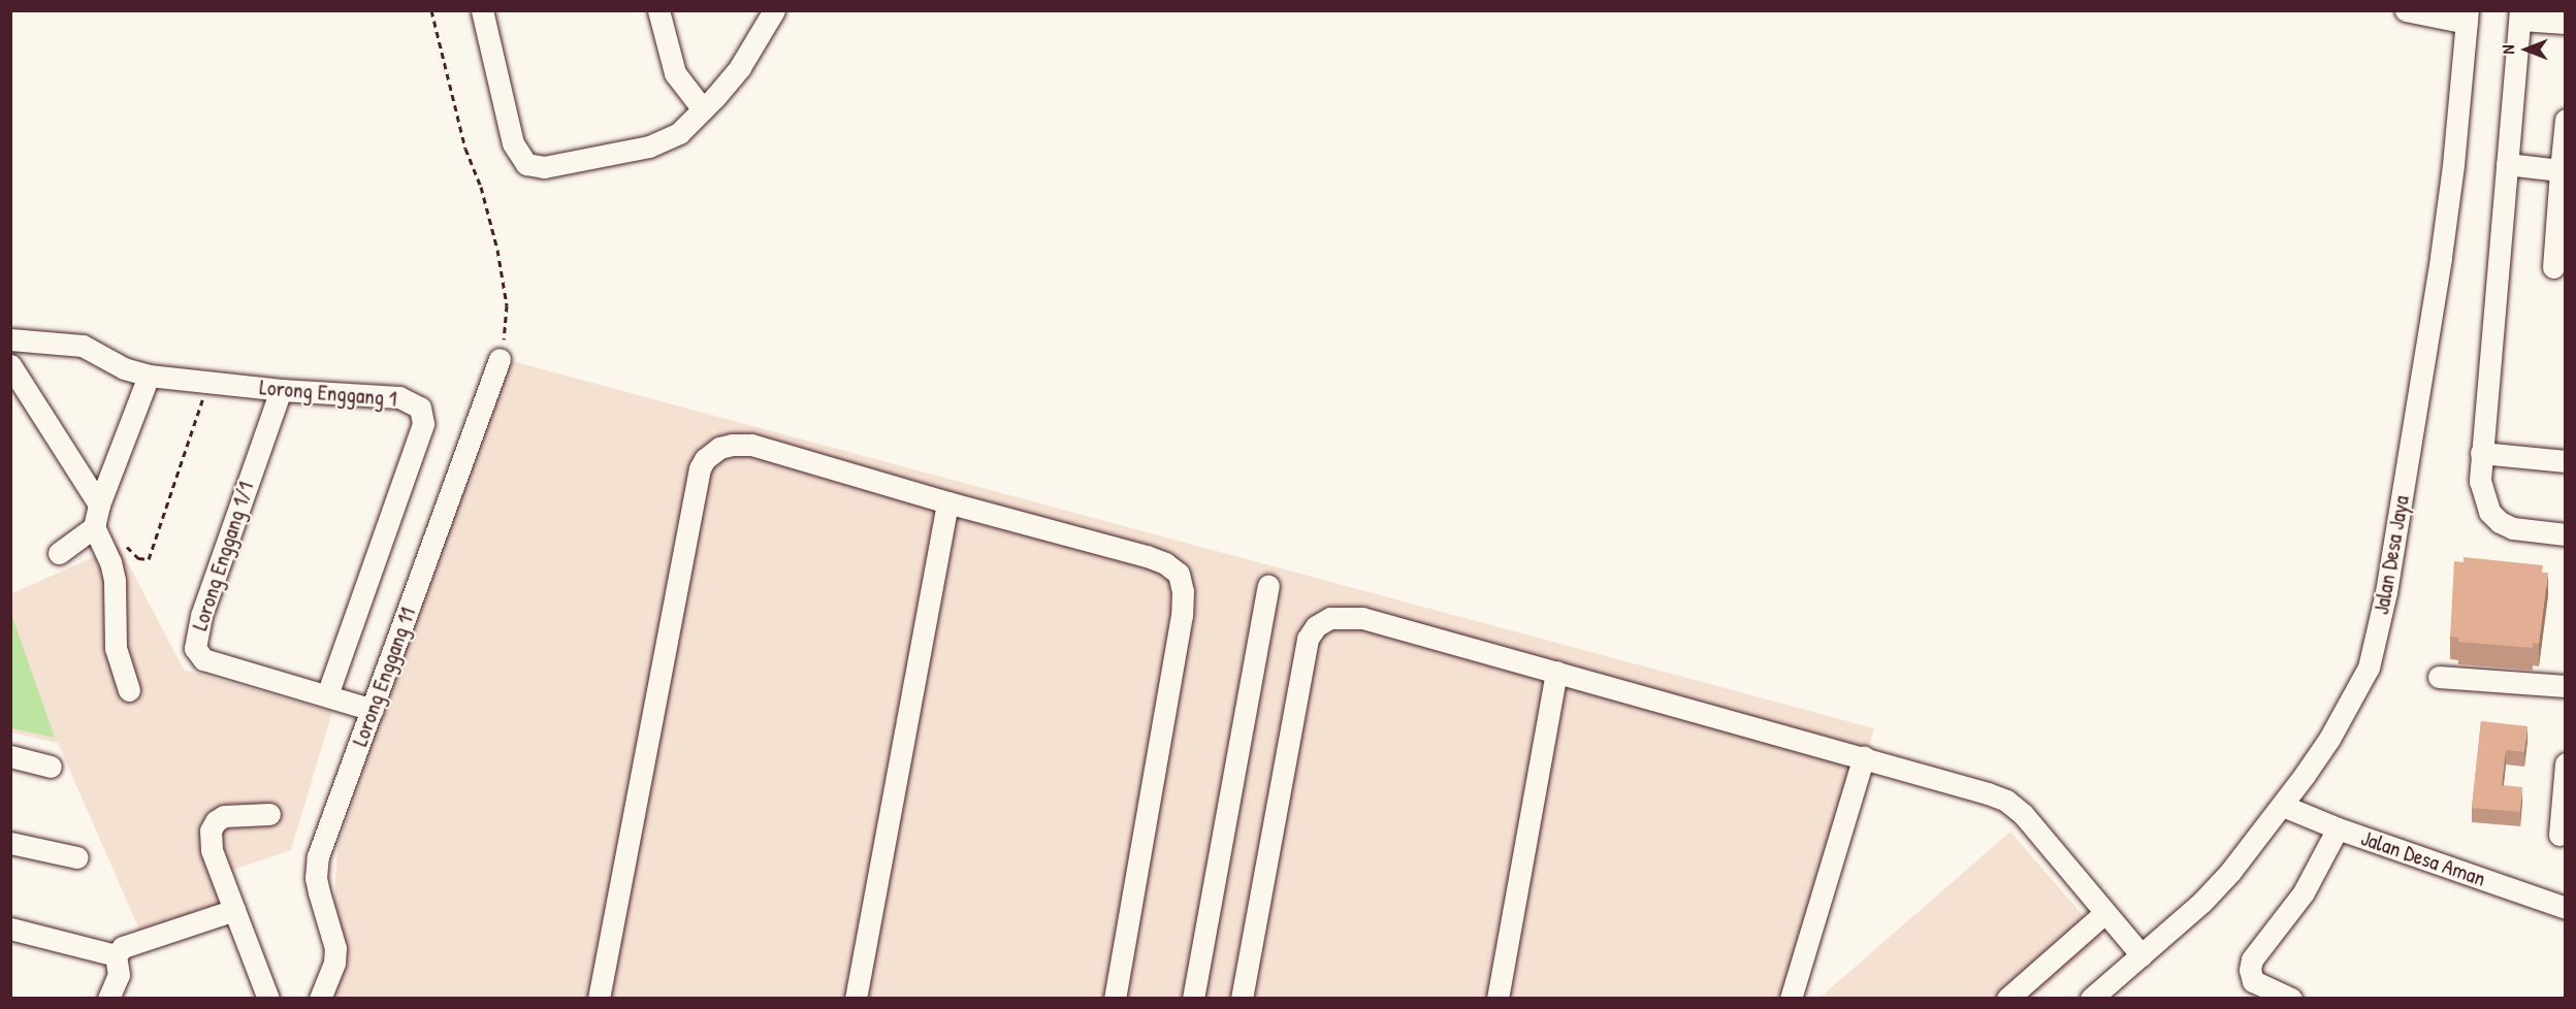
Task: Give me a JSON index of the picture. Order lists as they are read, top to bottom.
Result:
{
  "streets": {
    "street": [
      "Lorong Enggang 1",
      "Jalan Desa Jaya",
      "Lorong Enggang 1/1",
      "Lorong Enggang 11",
      "Jalan Desa Aman"
    ]
  },
  "crossings": [
    ["Lorong Enggang 1", "Lorong Enggang 1/1"],
    ["Jalan Desa Jaya", "Jalan Desa Aman"],
    ["Lorong Enggang 1/1", "Lorong Enggang 11"]
  ],
  "north": "left"
}
